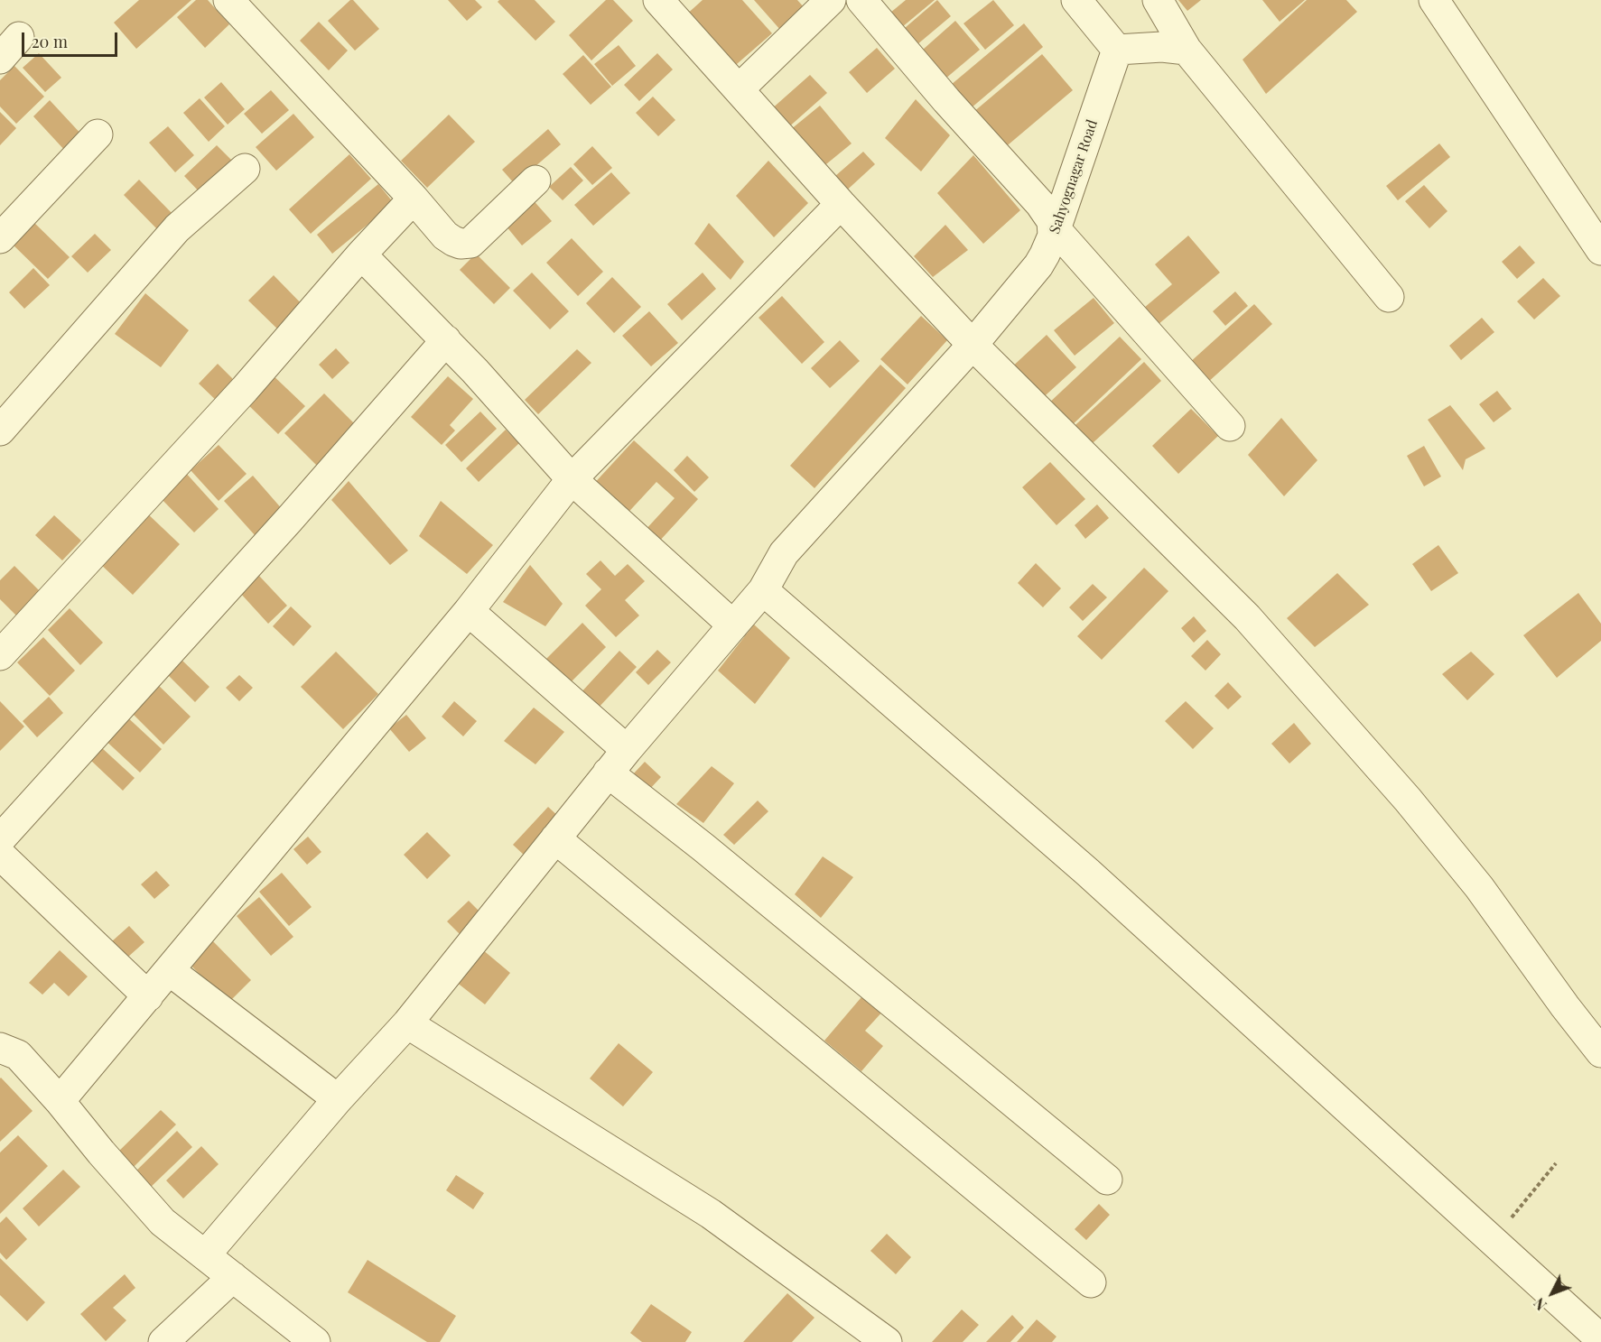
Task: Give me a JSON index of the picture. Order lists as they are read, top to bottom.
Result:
{
  "streets": {
    "street": ["Sahyognagar Road"]
  },
  "scale_bar": "20 m",
  "north": "bottom left"
}
